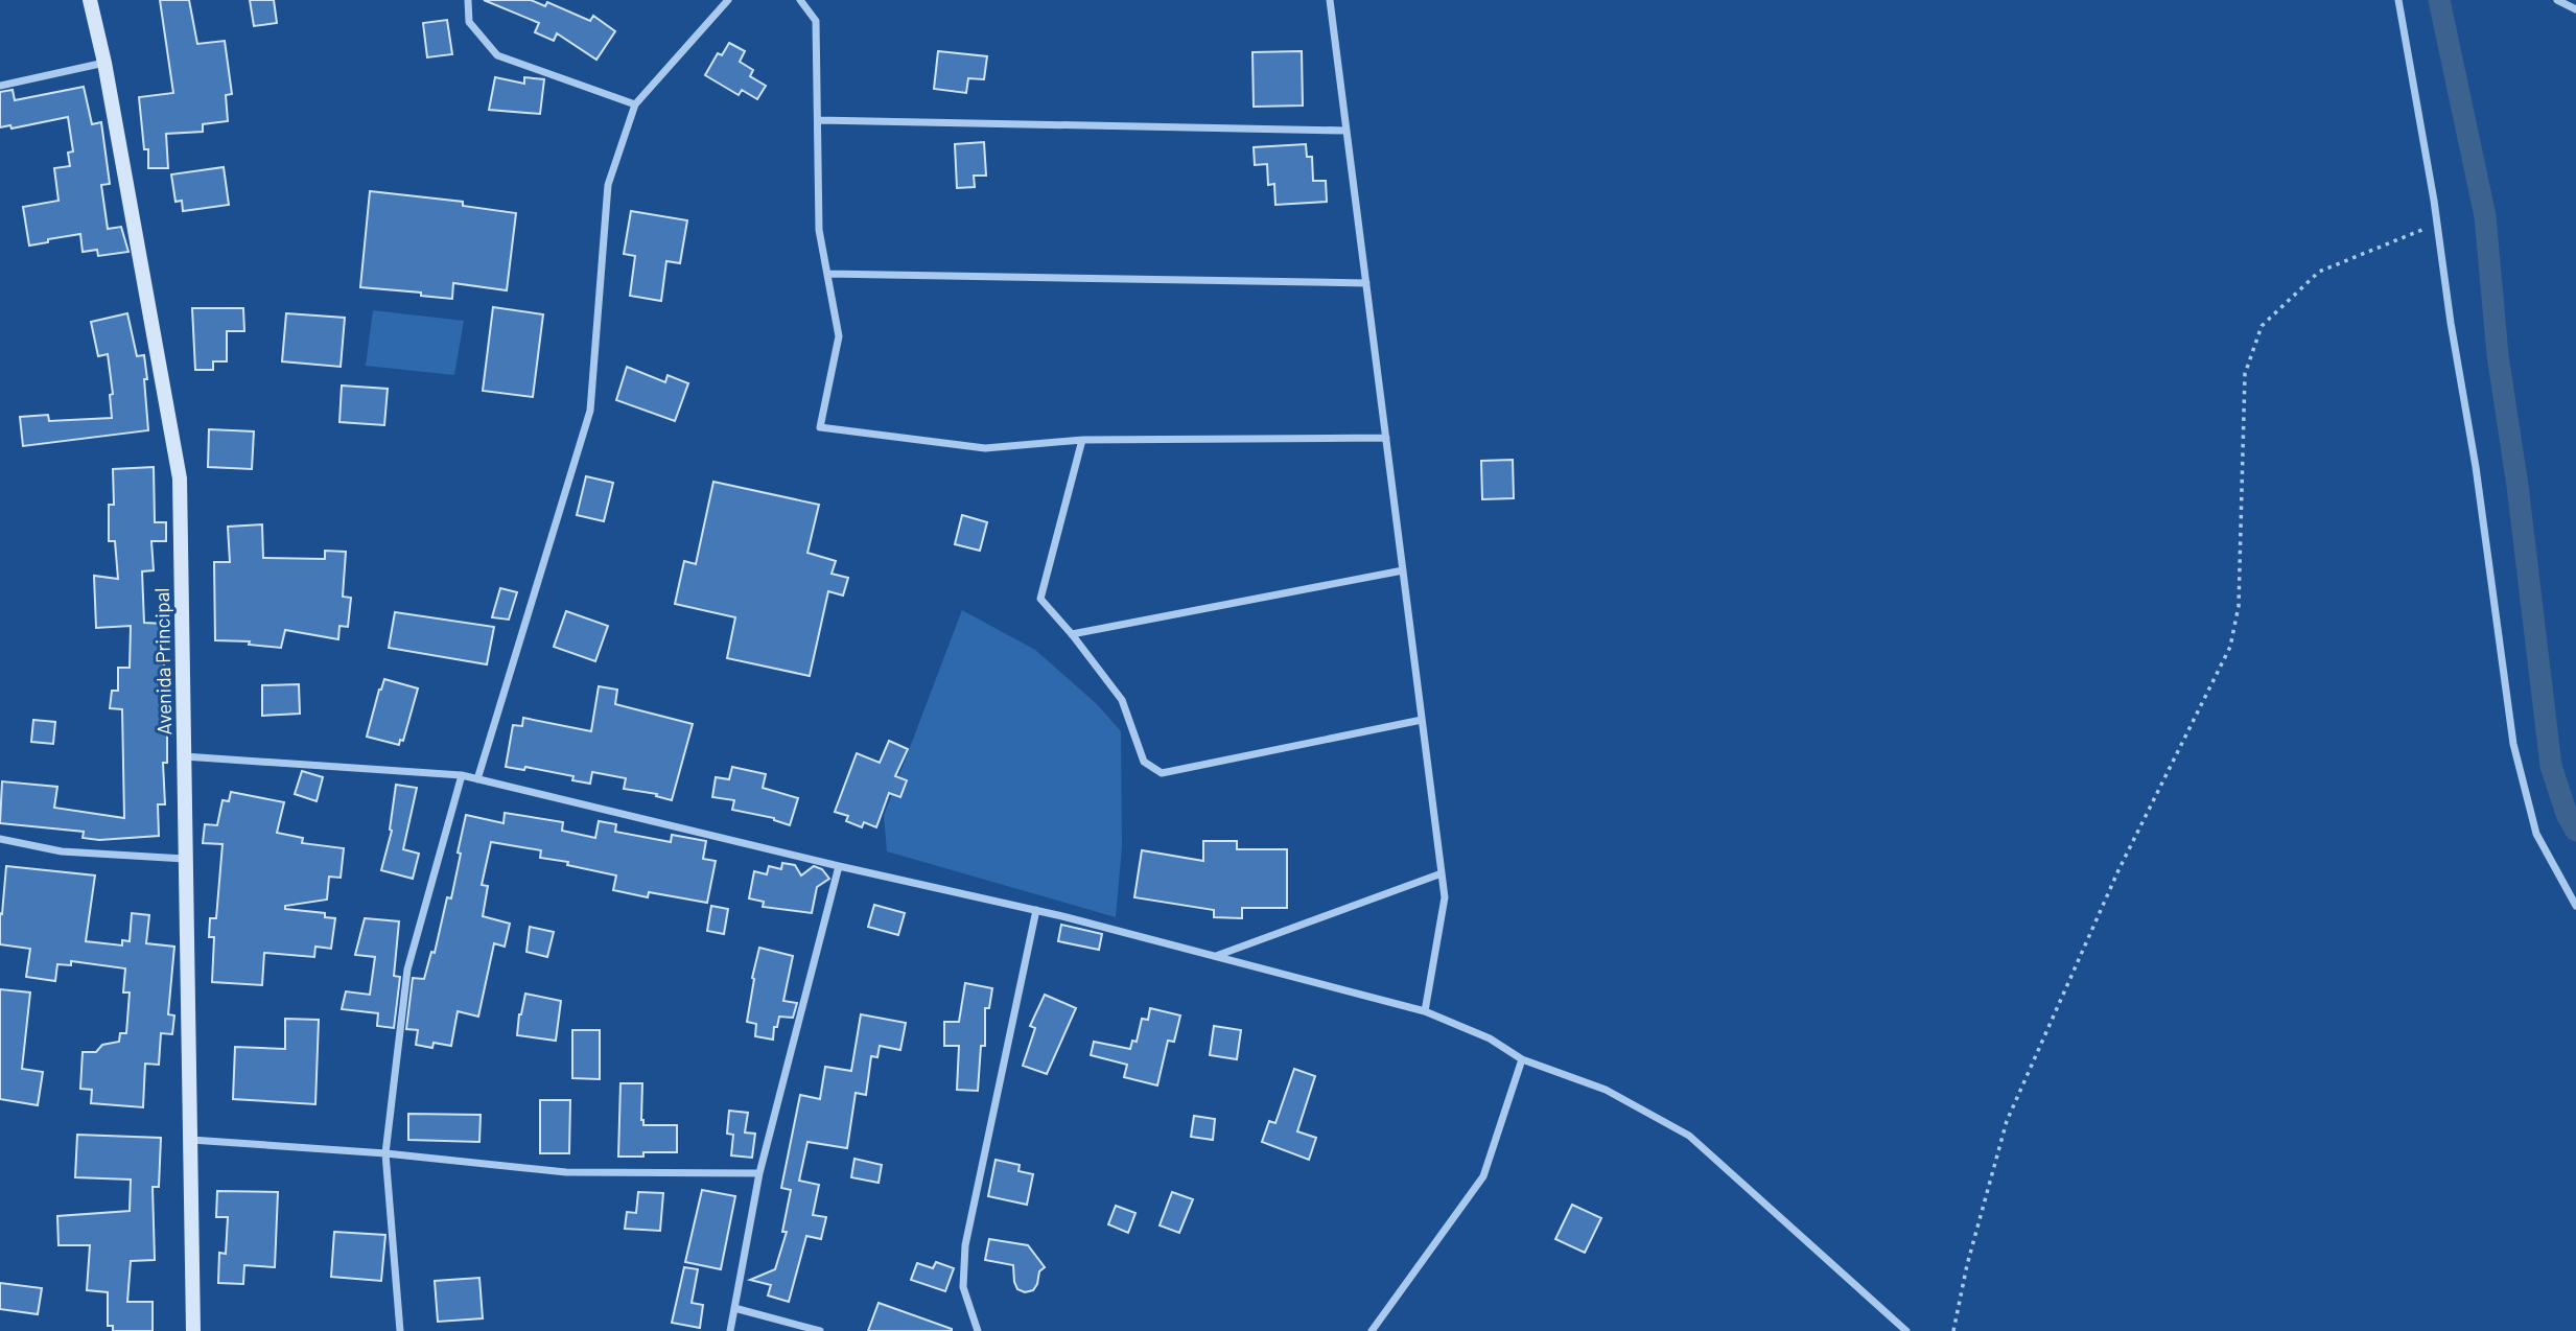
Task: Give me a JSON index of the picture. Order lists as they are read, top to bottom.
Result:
{
  "streets": {
    "main road": ["Avenida Principal"]
  }
}
